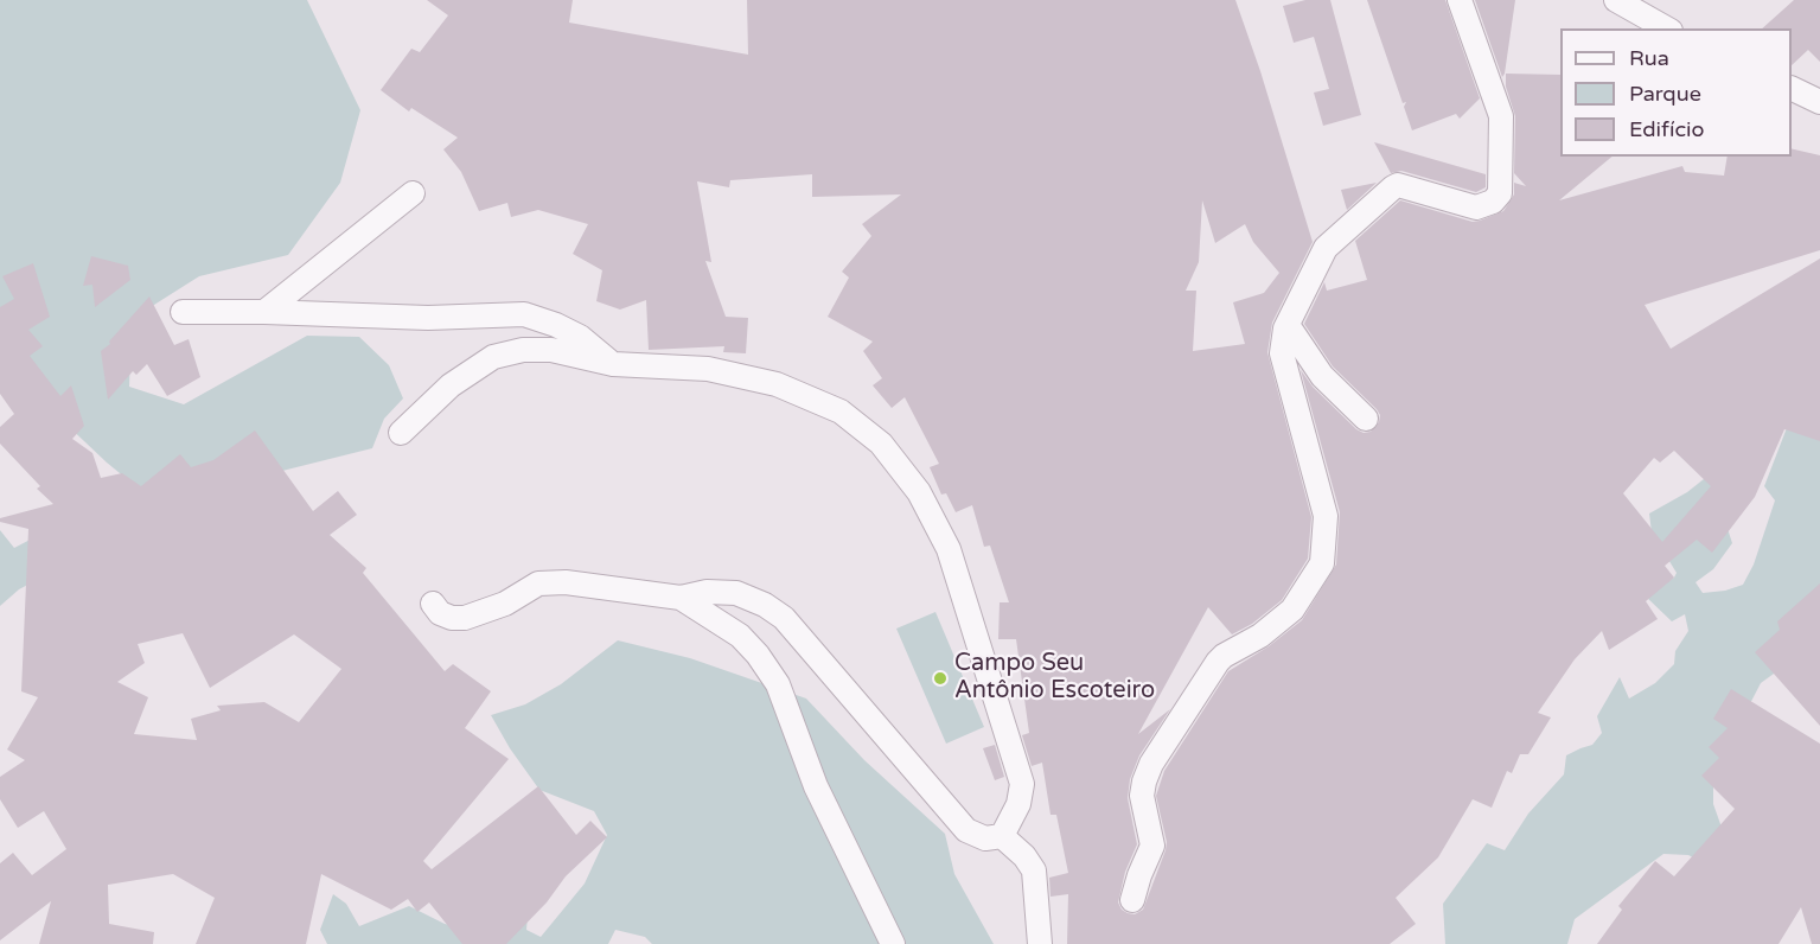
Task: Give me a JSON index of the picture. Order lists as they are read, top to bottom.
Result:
{
  "places": ["Campo Seu Antônio Escoteiro"],
  "legend": ["Rua", "Parque", "Edifício"]
}
